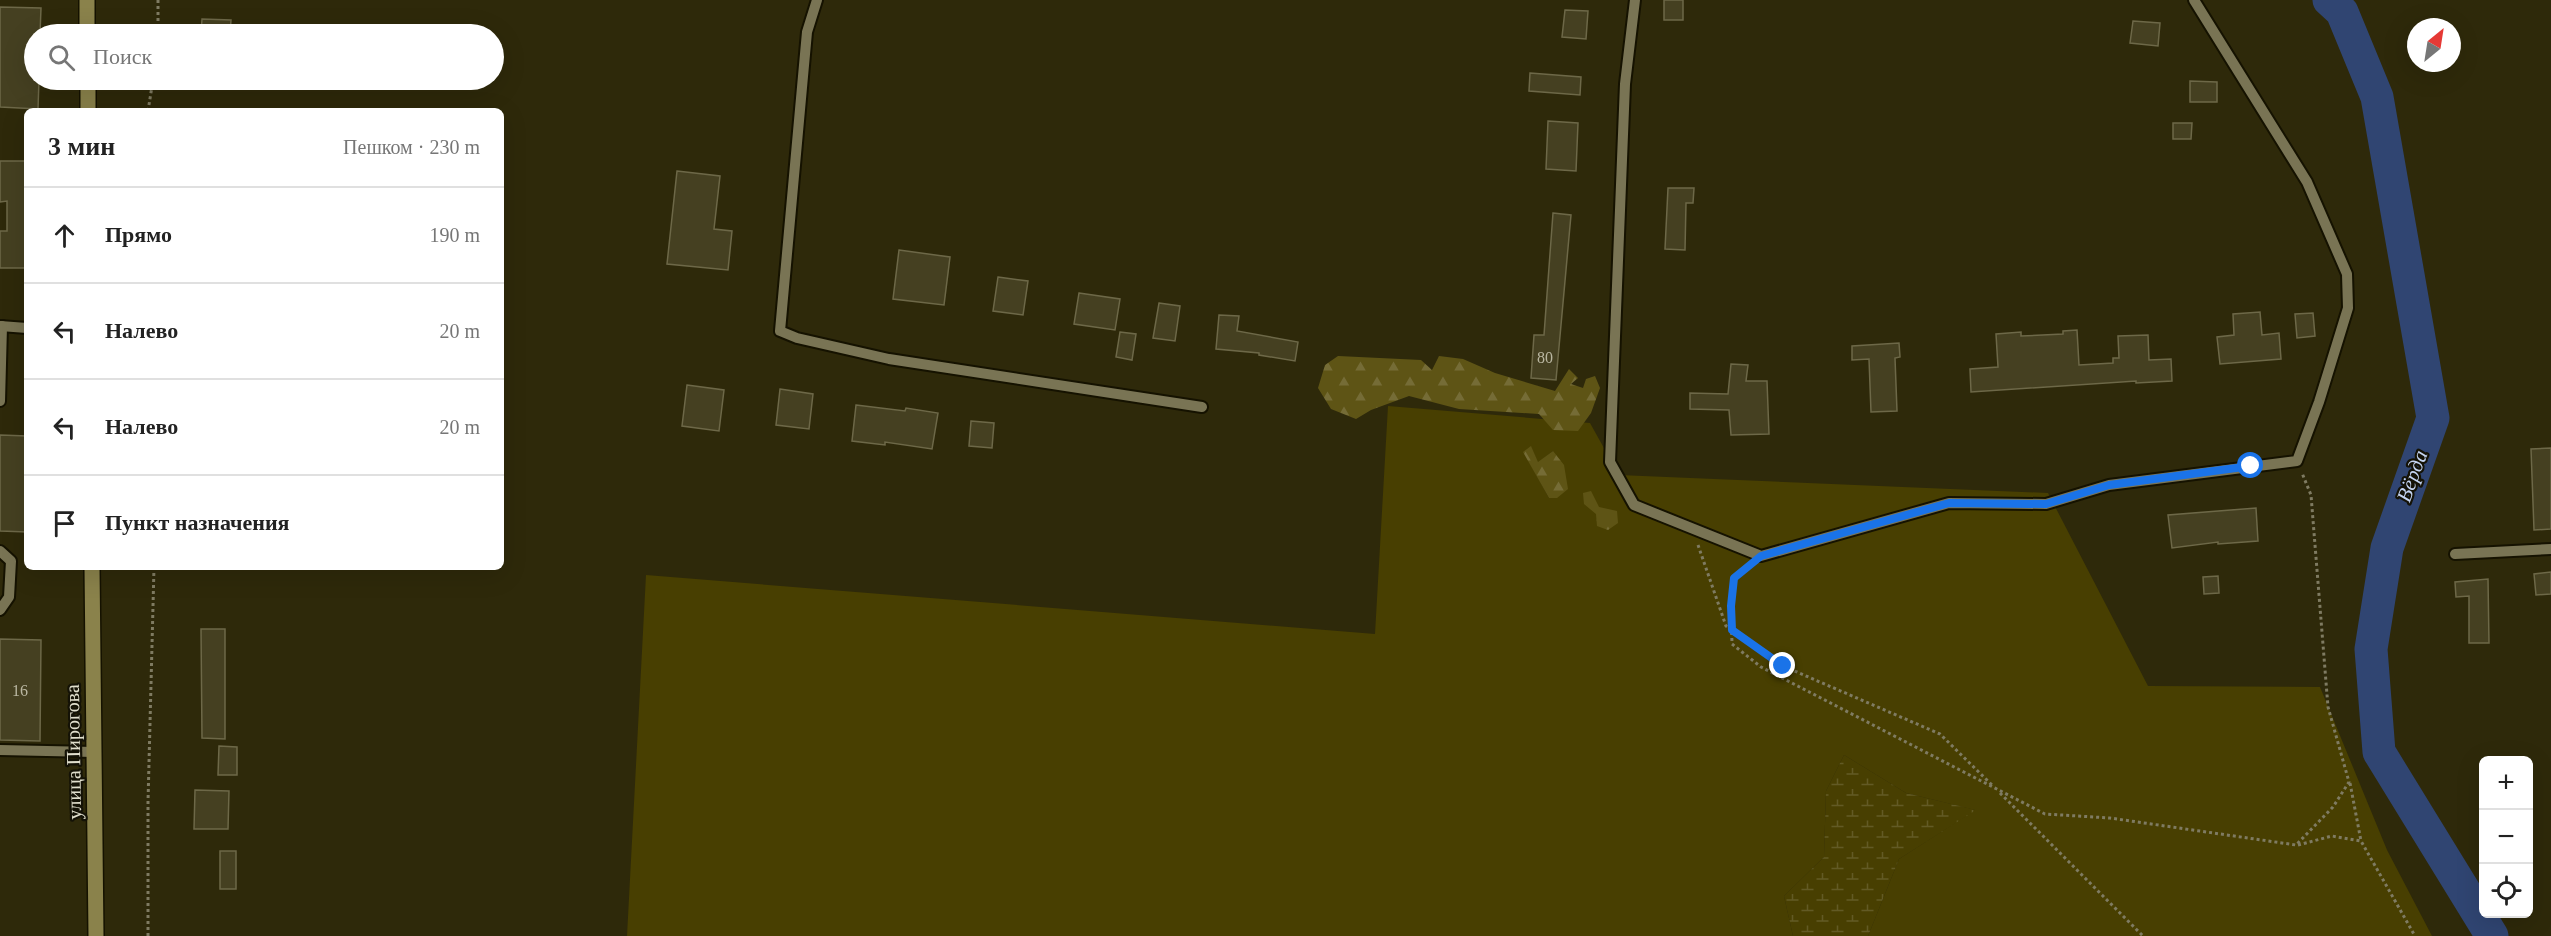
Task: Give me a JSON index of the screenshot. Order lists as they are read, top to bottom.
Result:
{
  "streets": {
    "street": ["улица Пирогова"]
  },
  "water": ["Вёрда"],
  "house_numbers": ["80", "16"],
  "north": "top right",
  "page": {
    "search": "Поиск",
    "heading": ["3 мин", "Пешком · 230 m"],
    "list": [
      ["Прямо", "190 m"],
      ["Налево", "20 m"],
      ["Налево", "20 m"],
      "Пункт назначения"
    ],
    "map_buttons": ["+", "−"]
  }
}
